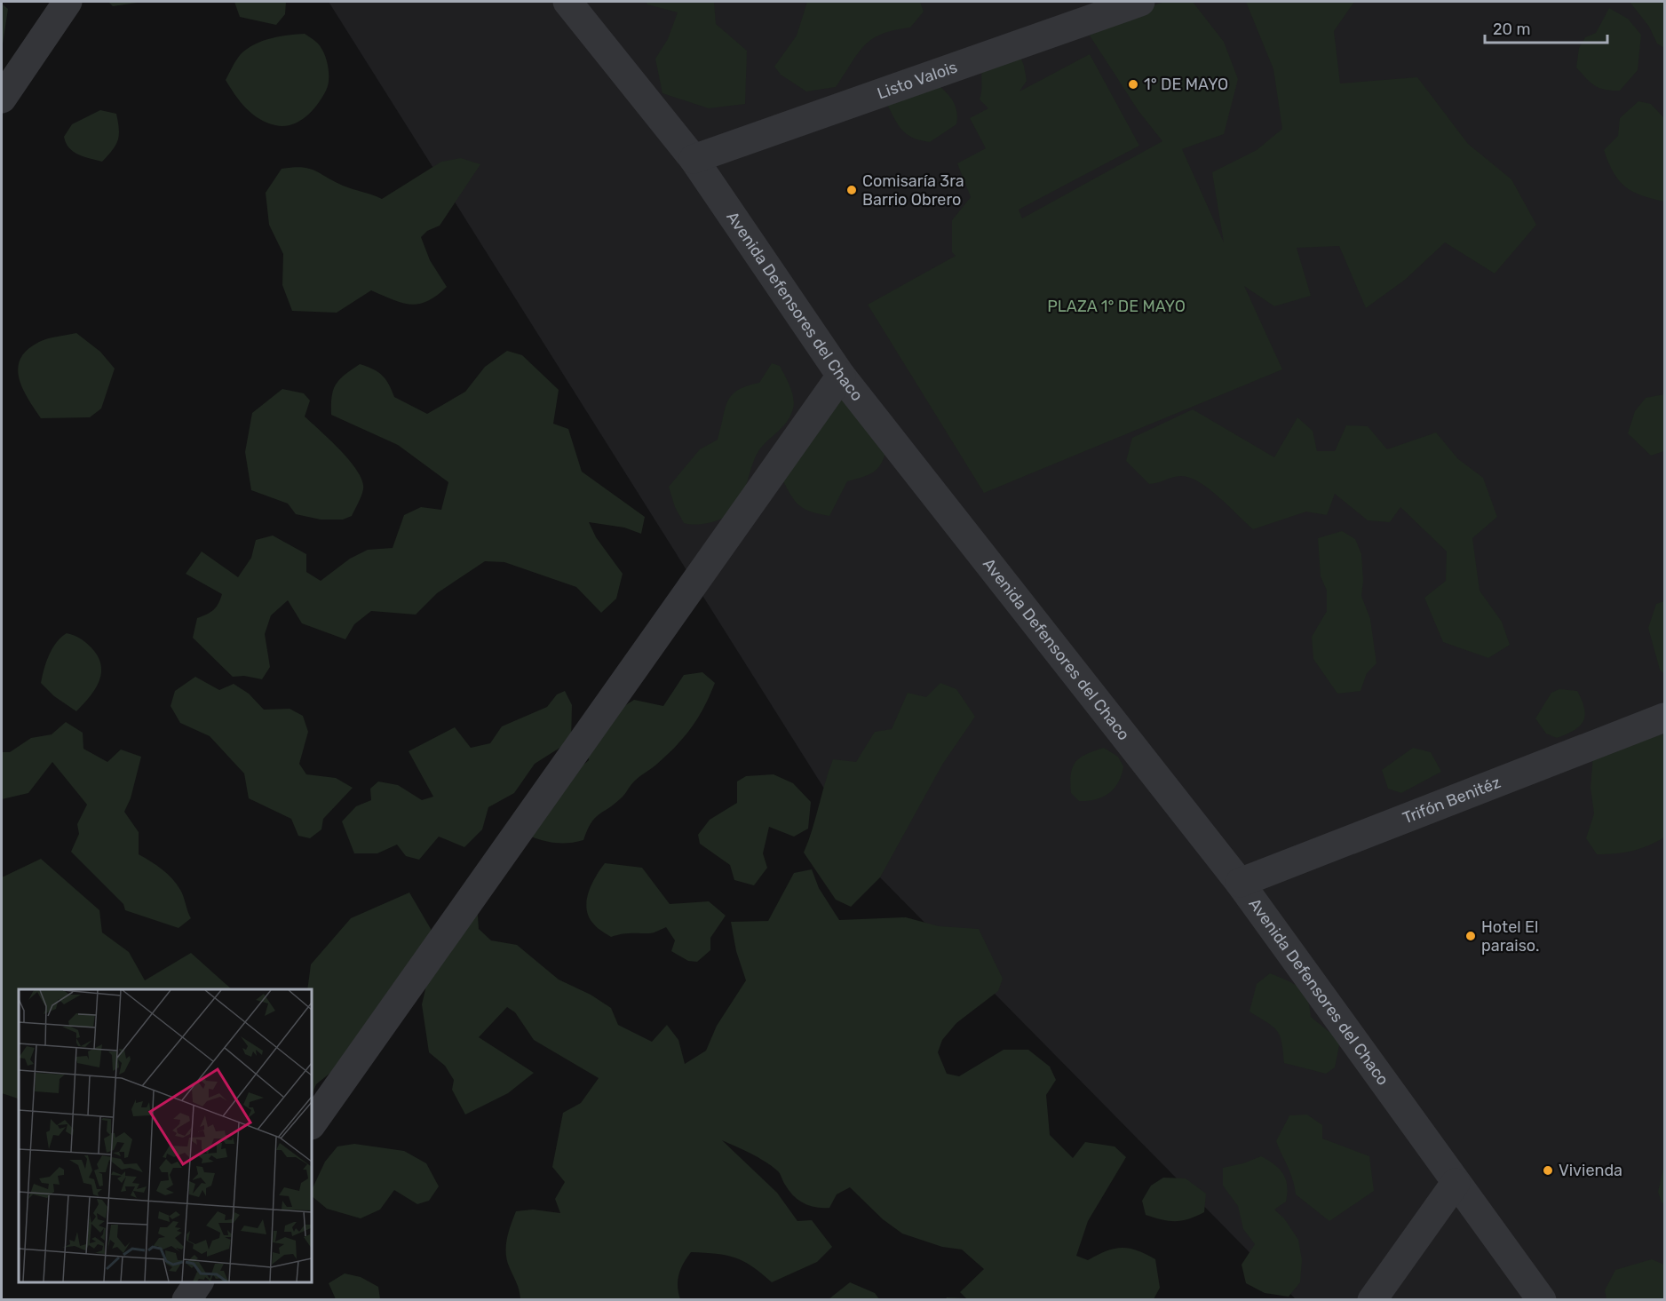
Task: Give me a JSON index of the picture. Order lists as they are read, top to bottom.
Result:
{
  "streets": {
    "street": ["Listo Valois", "Avenida Defensores del Chaco", "Trifón Benitéz"]
  },
  "crossings": [
    ["Listo Valois", "Avenida Defensores del Chaco"],
    ["Avenida Defensores del Chaco", "Trifón Benitéz"]
  ],
  "parks": ["PLAZA 1° DE MAYO"],
  "places": [
    "1° DE MAYO",
    "Comisaría 3ra Barrio Obrero",
    "Hotel El paraiso.",
    "Vivienda"
  ],
  "scale_bar": "20 m"
}
